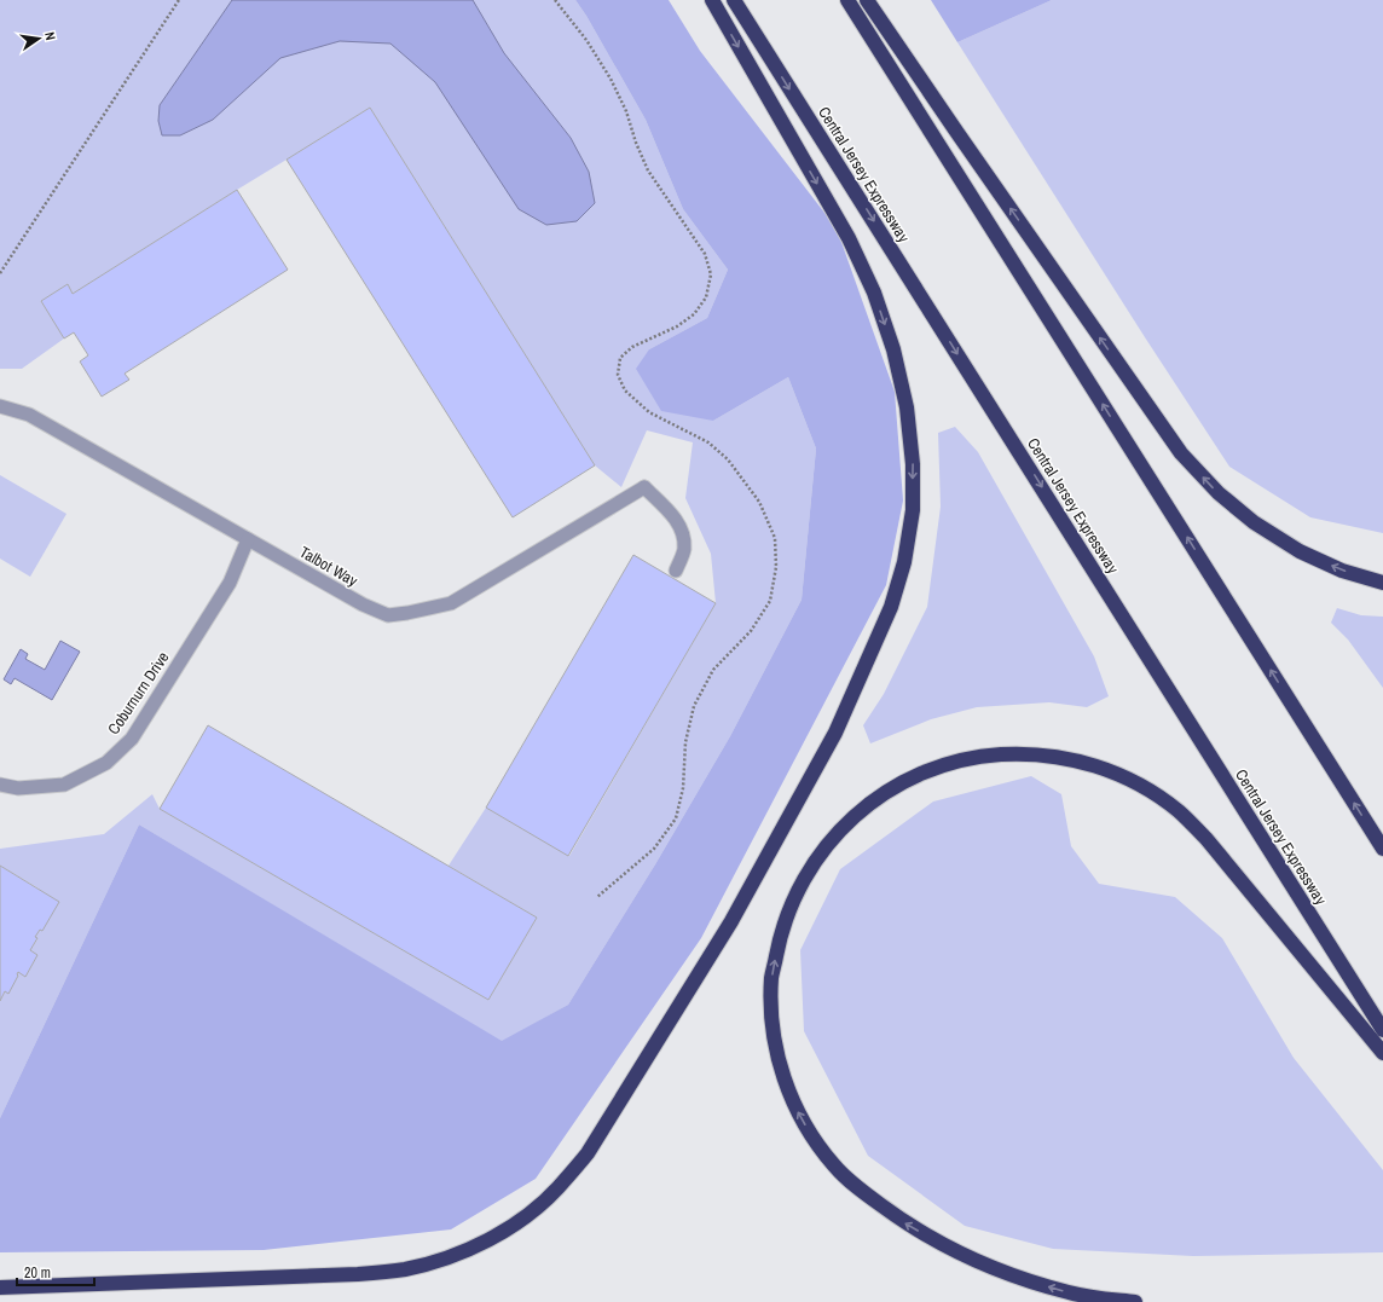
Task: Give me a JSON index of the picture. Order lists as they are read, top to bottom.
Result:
{
  "streets": {
    "highway": ["Central Jersey Expressway"],
    "street": ["Talbot Way", "Coburnurn Drive"]
  },
  "crossings": [
    ["Talbot Way", "Coburnurn Drive"]
  ],
  "scale_bar": "20 m",
  "north": "right"
}
